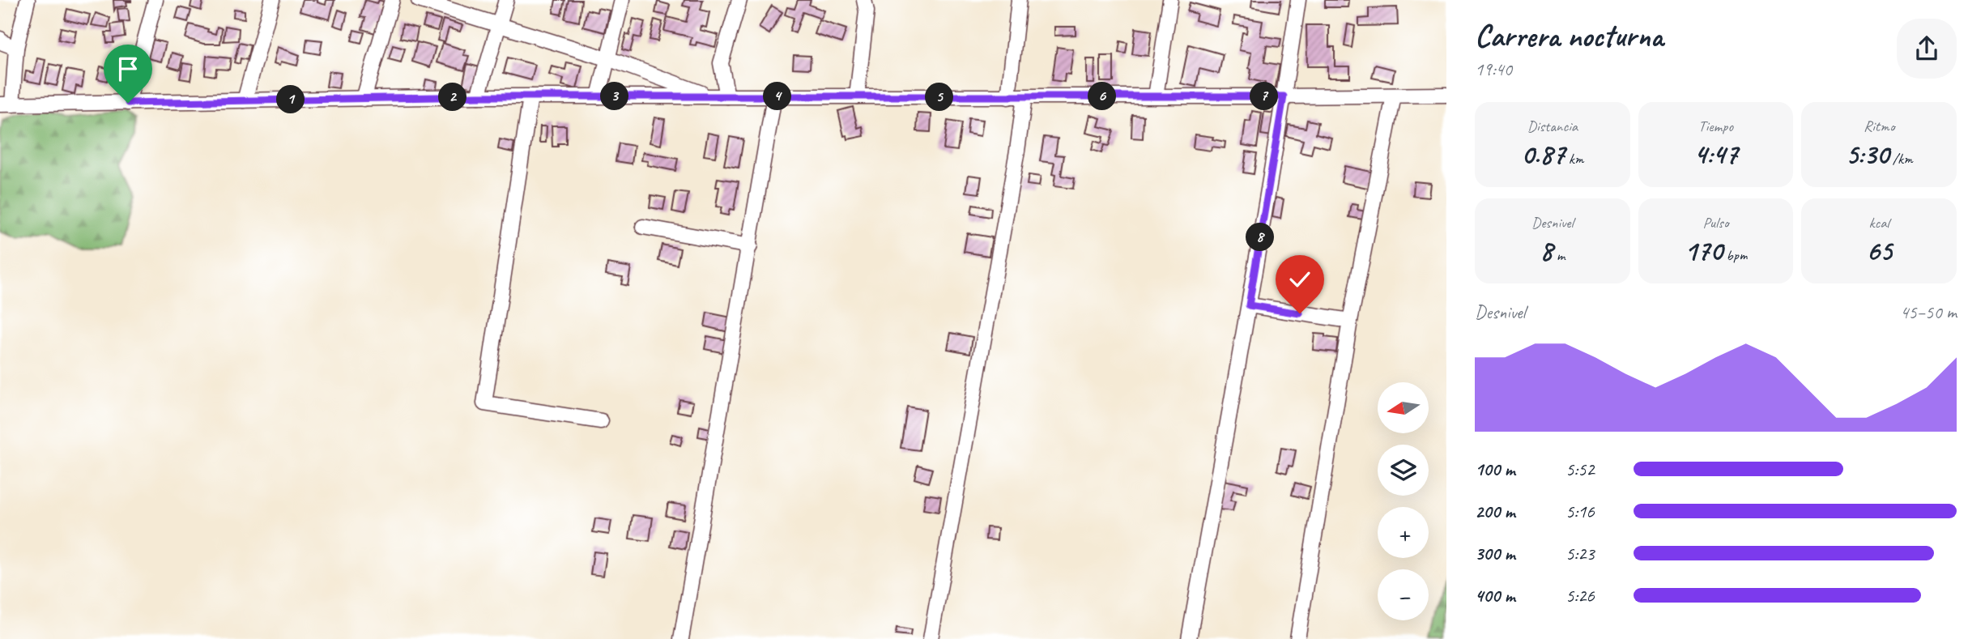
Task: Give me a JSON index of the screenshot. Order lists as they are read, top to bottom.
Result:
{
  "north": "left",
  "page": {
    "heading": ["Carrera nocturna", "19:40"],
    "pins": [
      "3",
      "4",
      "6",
      "7",
      "2",
      "5",
      "1",
      "8"
    ],
    "stats": [
      ["Distancia", "0.87 km"],
      ["Tiempo", "4:47"],
      ["Ritmo", "5:30 /km"],
      ["Desnivel", "8 m"],
      ["Pulso", "170 bpm"],
      ["kcal", "65"]
    ],
    "chart": ["Desnivel", "45–50 m"],
    "map_buttons": ["+", "−"],
    "list": [
      {
        "name": "100 m",
        "note": "5:52"
      },
      {
        "name": "200 m",
        "note": "5:16"
      },
      {
        "name": "300 m",
        "note": "5:23"
      },
      {
        "name": "400 m",
        "note": "5:26"
      }
    ]
  }
}
